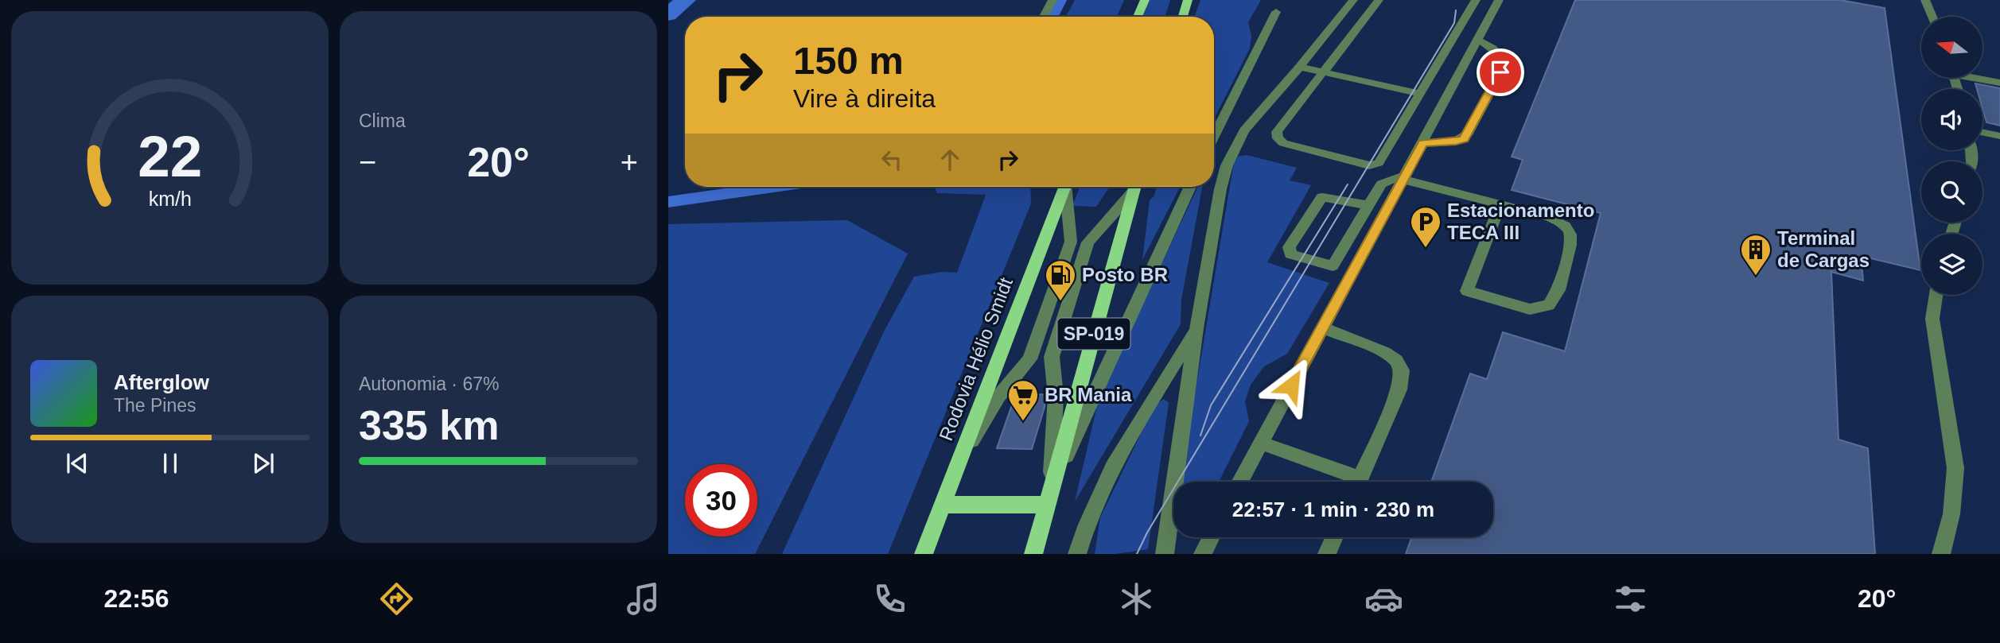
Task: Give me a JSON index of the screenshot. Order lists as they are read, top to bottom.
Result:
{
  "streets": {
    "main road": ["SP-019", "Rodovia Hélio Smidt"]
  },
  "places": {
    "parking": ["Estacionamento TECA III"],
    "building": ["Terminal de Cargas"],
    "fuel station": ["Posto BR"],
    "supermarket": ["BR Mania"]
  },
  "north": "left",
  "page": {
    "tile": [
      "Clima",
      ["Autonomia · 67%", "335 km"]
    ],
    "turn": ["150 m", "Vire à direita"],
    "heat": ["−", "20°", "+"],
    "song": ["Afterglow", "The Pines"],
    "limit": "30",
    "trip": "22:57 · 1 min · 230 m",
    "tabs": ["22:56", "20°"],
    "gauge": ["22", "km/h"]
  }
}
